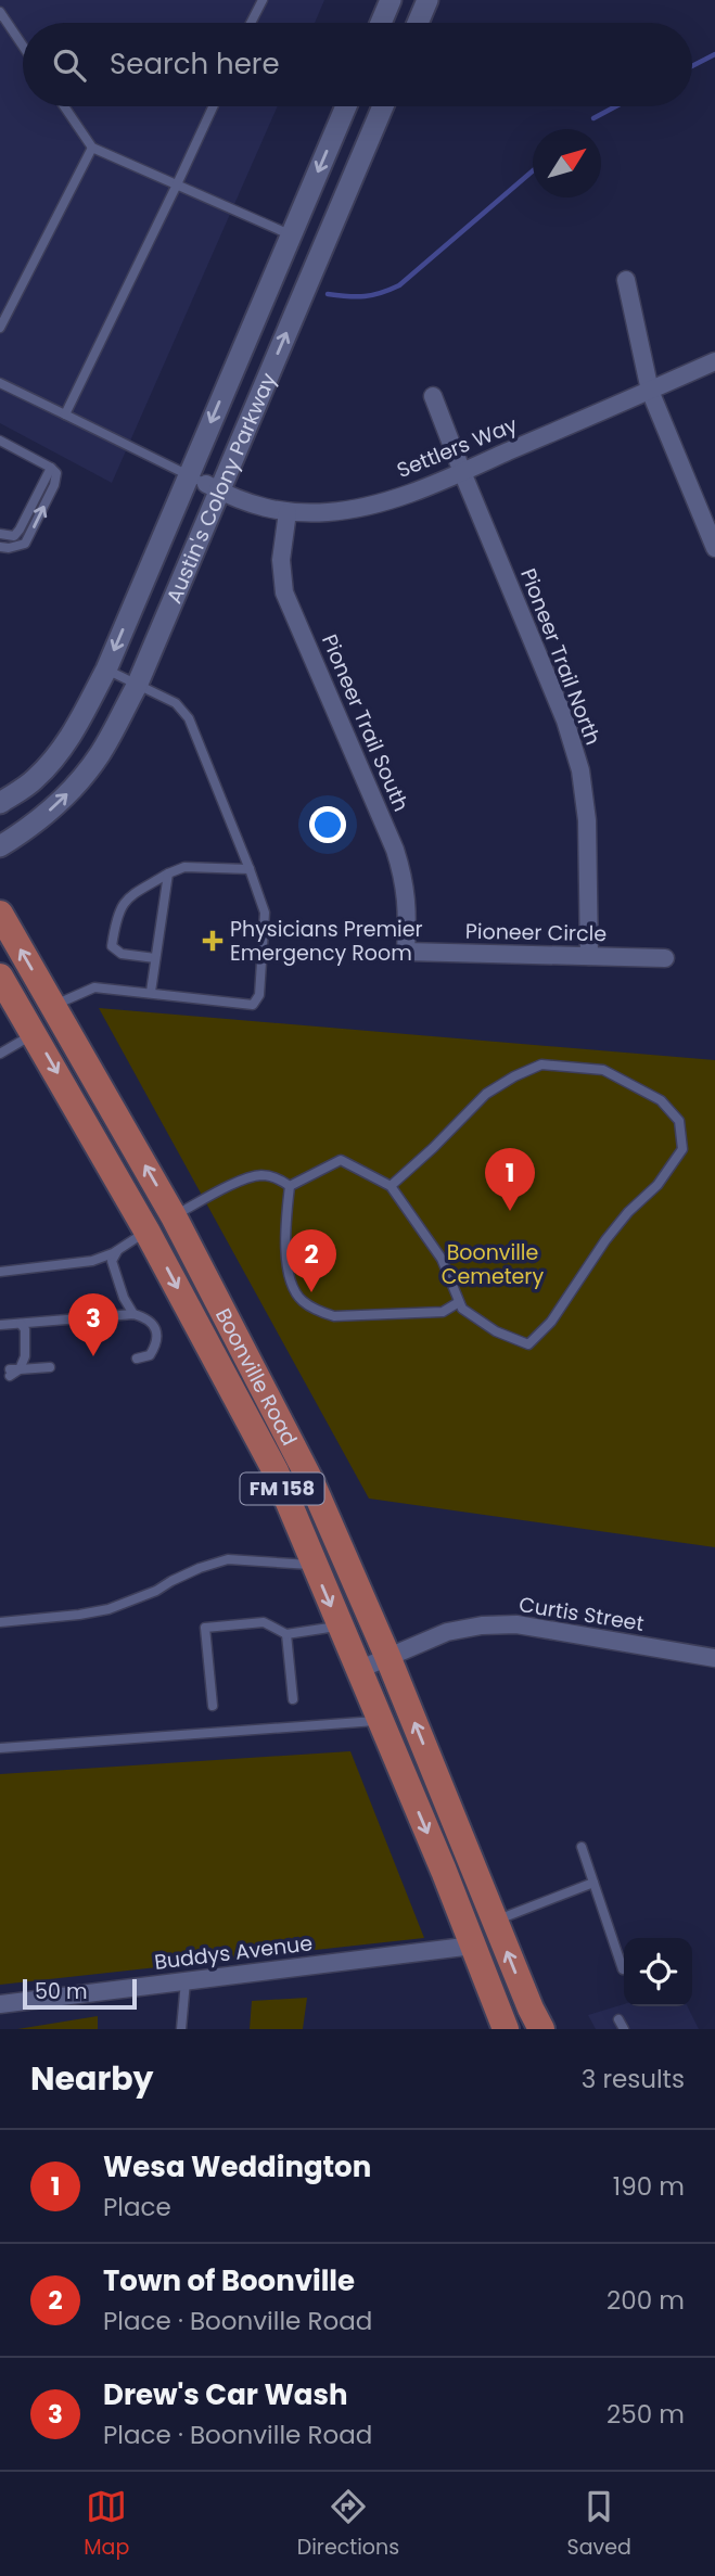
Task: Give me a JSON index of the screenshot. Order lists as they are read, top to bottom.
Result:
{
  "streets": {
    "main road": ["Boonville Road", "FM 158"],
    "street": [
      "Settlers Way",
      "Austin's Colony Parkway",
      "Pioneer Trail North",
      "Pioneer Trail South",
      "Pioneer Circle",
      "Curtis Street",
      "Buddys Avenue"
    ]
  },
  "crossings": [
    ["Settlers Way", "Austin's Colony Parkway"],
    ["Settlers Way", "Pioneer Trail North"],
    ["Settlers Way", "Pioneer Trail South"],
    ["Pioneer Trail North", "Pioneer Circle"],
    ["Pioneer Trail South", "Pioneer Circle"],
    ["Boonville Road", "Curtis Street"],
    ["Boonville Road", "Buddys Avenue"]
  ],
  "parks": ["Boonville Cemetery"],
  "places": {
    "health": ["Physicians Premier Emergency Room"]
  },
  "scale_bar": "50 m",
  "north": "top right",
  "page": {
    "search": "Search here",
    "pins": ["1", "2", "3"],
    "scale": "50 m",
    "heading": ["Nearby", "3 results"],
    "list": [
      {
        "mark": "1",
        "name": "Wesa Weddington",
        "note": "Place",
        "value": "190 m"
      },
      {
        "mark": "2",
        "name": "Town of Boonville",
        "note": "Place · Boonville Road",
        "value": "200 m"
      },
      {
        "mark": "3",
        "name": "Drew's Car Wash",
        "note": "Place · Boonville Road",
        "value": "250 m"
      }
    ],
    "nav": ["Map", "Directions", "Saved"]
  }
}
